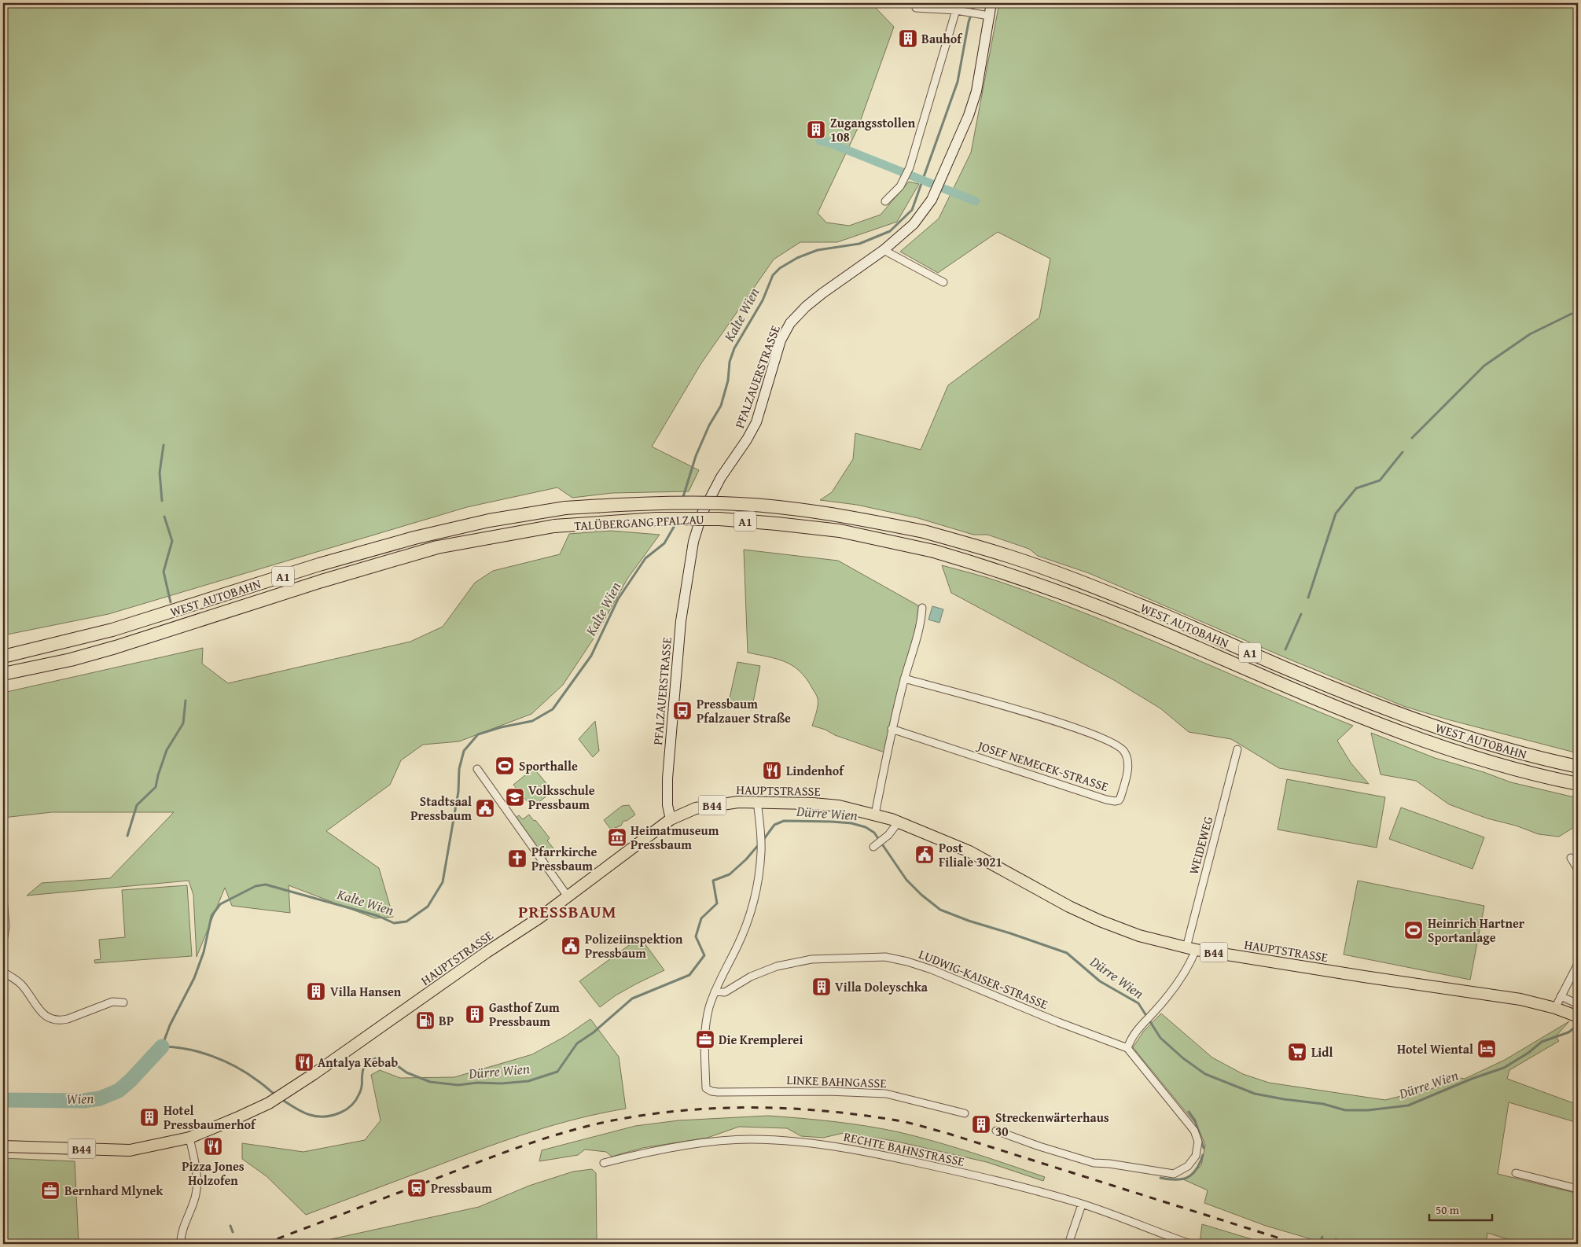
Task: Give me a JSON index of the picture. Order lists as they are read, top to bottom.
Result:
{
  "streets": {
    "highway": ["A1", "TALÜBERGANG PFALZAU", "WEST AUTOBAHN"],
    "main road": ["HAUPTSTRASSE", "B44"],
    "street": [
      "PFALZAUERSTRASSE",
      "JOSEF NEMECEK-STRASSE",
      "WEIDEWEG",
      "LUDWIG-KAISER-STRASSE",
      "LINKE BAHNGASSE",
      "RECHTE BAHNSTRASSE"
    ]
  },
  "crossings": [
    ["PFALZAUERSTRASSE", "HAUPTSTRASSE"],
    ["TALÜBERGANG PFALZAU", "WEST AUTOBAHN"],
    ["HAUPTSTRASSE", "WEIDEWEG"],
    ["LUDWIG-KAISER-STRASSE", "LINKE BAHNGASSE"]
  ],
  "districts": ["PRESSBAUM"],
  "water": ["Kalte Wien", "Dürre Wien", "Wien"],
  "places": {
    "building": [
      "Bauhof",
      "Zugangsstollen 108",
      "Villa Doleyschka",
      "Villa Hansen",
      "Gasthof Zum Pressbaum",
      "Hotel Pressbaumerhof",
      "Streckenwärterhaus 30"
    ],
    "bus stop": ["Pressbaum Pfalzauer Straße"],
    "sports": ["Sporthalle", "Heinrich Hartner Sportanlage"],
    "restaurant": ["Lindenhof", "Antalya Kebab", "Pizza Jones Holzofen"],
    "school or university": ["Volksschule Pressbaum"],
    "public building": ["Stadtsaal Pressbaum", "Post Filiale 3021", "Polizeiinspektion Pressbaum"],
    "museum": ["Heimatmuseum Pressbaum"],
    "church": ["Pfarrkirche Pressbaum"],
    "fuel station": ["BP"],
    "office": ["Die Kremplerei", "Bernhard Mlynek"],
    "hotel": ["Hotel Wiental"],
    "supermarket": ["Lidl"],
    "station": ["Pressbaum"]
  },
  "scale_bar": "50 m"
}
